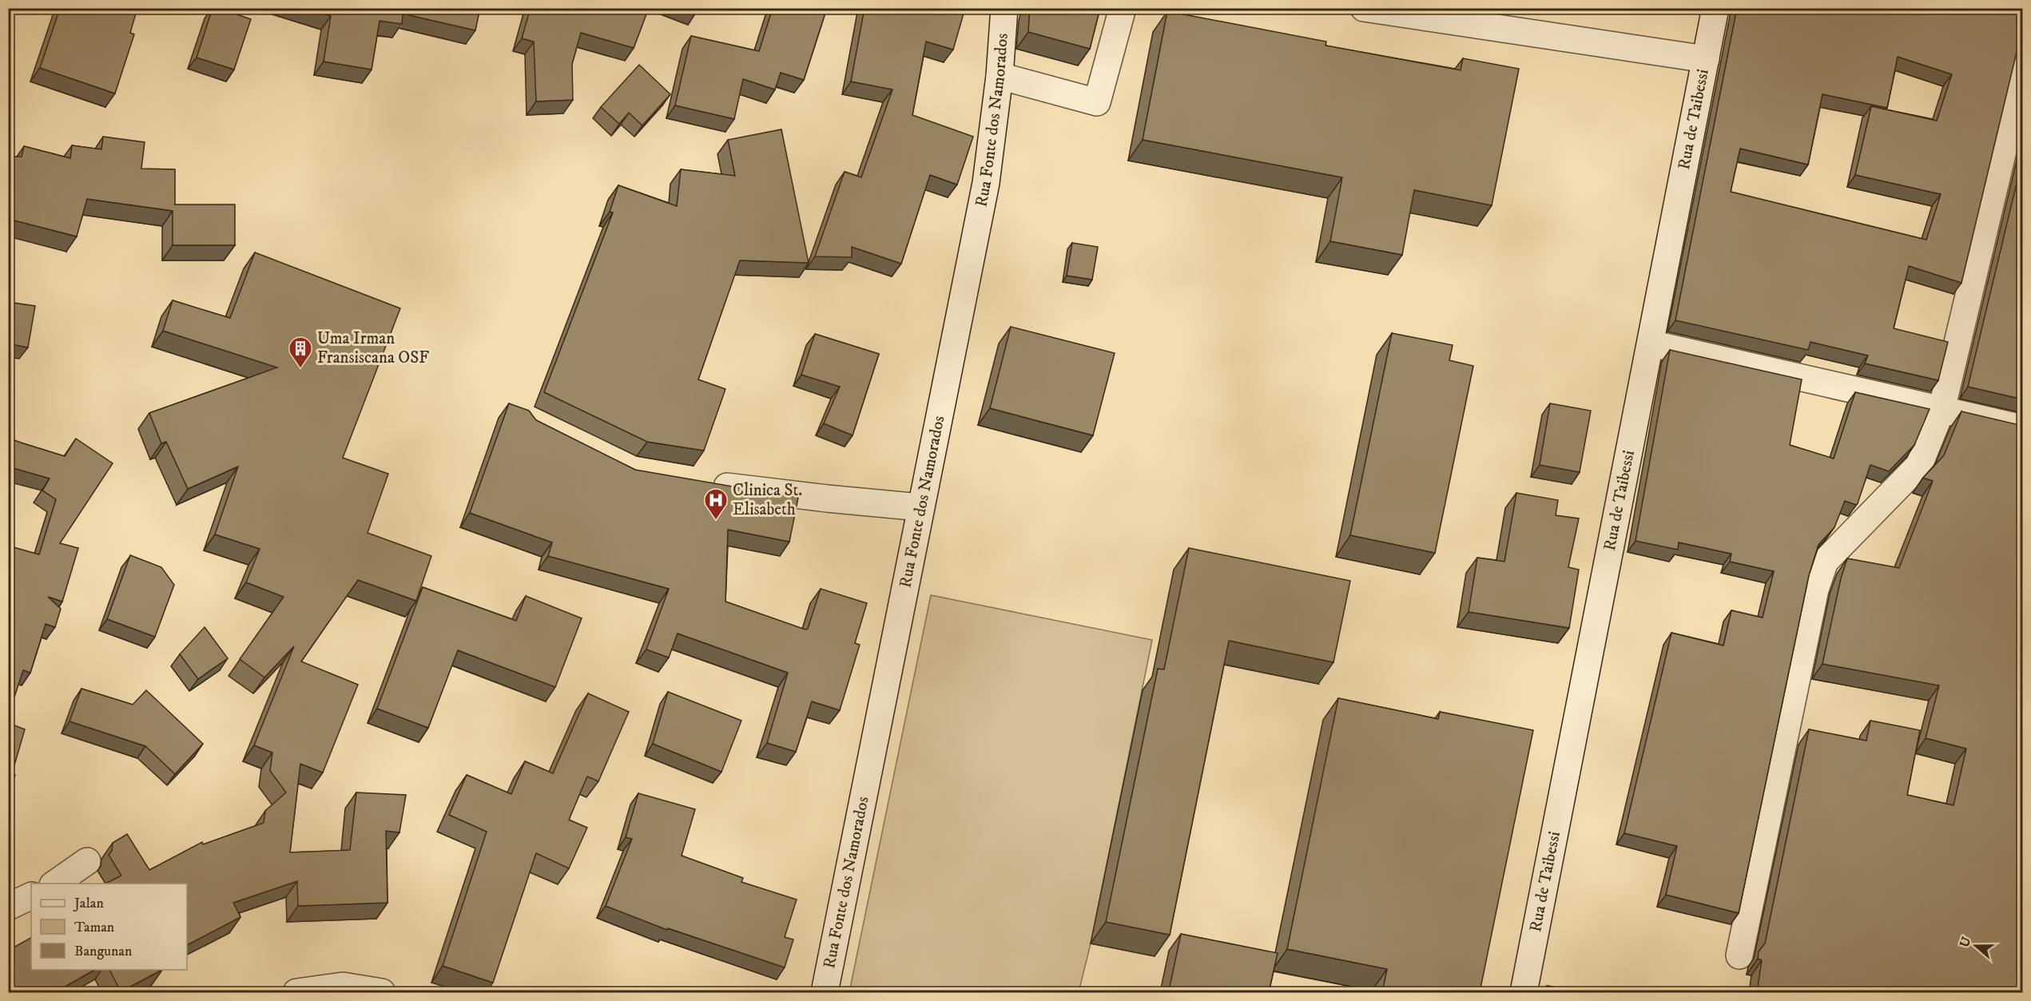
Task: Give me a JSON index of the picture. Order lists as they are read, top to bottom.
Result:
{
  "streets": {
    "street": ["Rua Fonte dos Namorados", "Rua de Taibessi"]
  },
  "places": {
    "building": ["Uma Irman Fransiscana OSF"],
    "hospital": ["Clinica St. Elisabeth"]
  },
  "legend": ["Jalan", "Taman", "Bangunan"],
  "north": "left"
}
